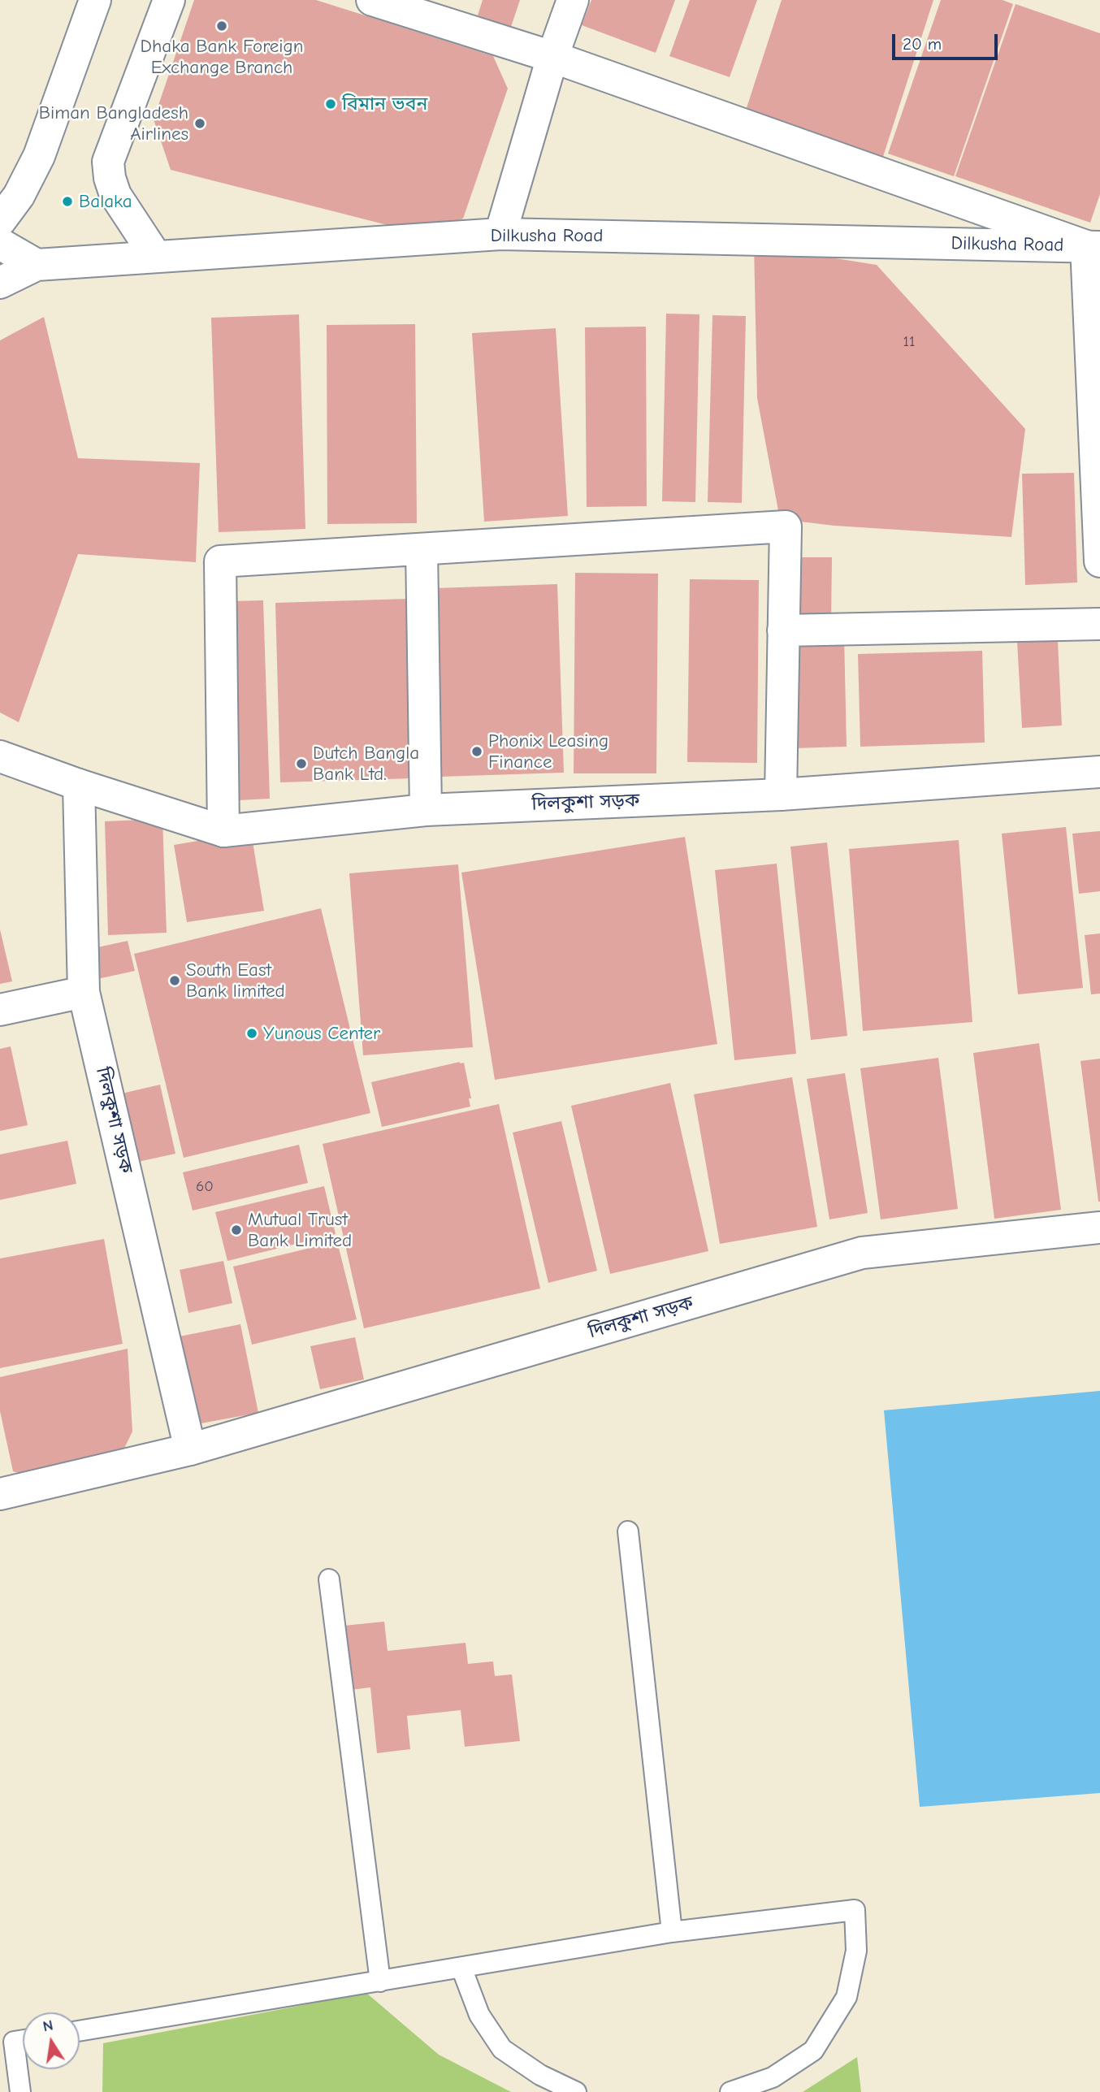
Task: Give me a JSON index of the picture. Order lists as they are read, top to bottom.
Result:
{
  "streets": {
    "street": ["Dilkusha Road", "দিলকুশা সড়ক"]
  },
  "places": [
    "Dhaka Bank Foreign Exchange Branch",
    "বিমান ভবন",
    "Biman Bangladesh Airlines",
    "Balaka",
    "Phonix Leasing Finance",
    "Dutch Bangla Bank Ltd.",
    "South East Bank limited",
    "Yunous Center",
    "Mutual Trust Bank Limited"
  ],
  "house_numbers": ["11", "60"],
  "scale_bar": "20 m",
  "north": "top"
}
